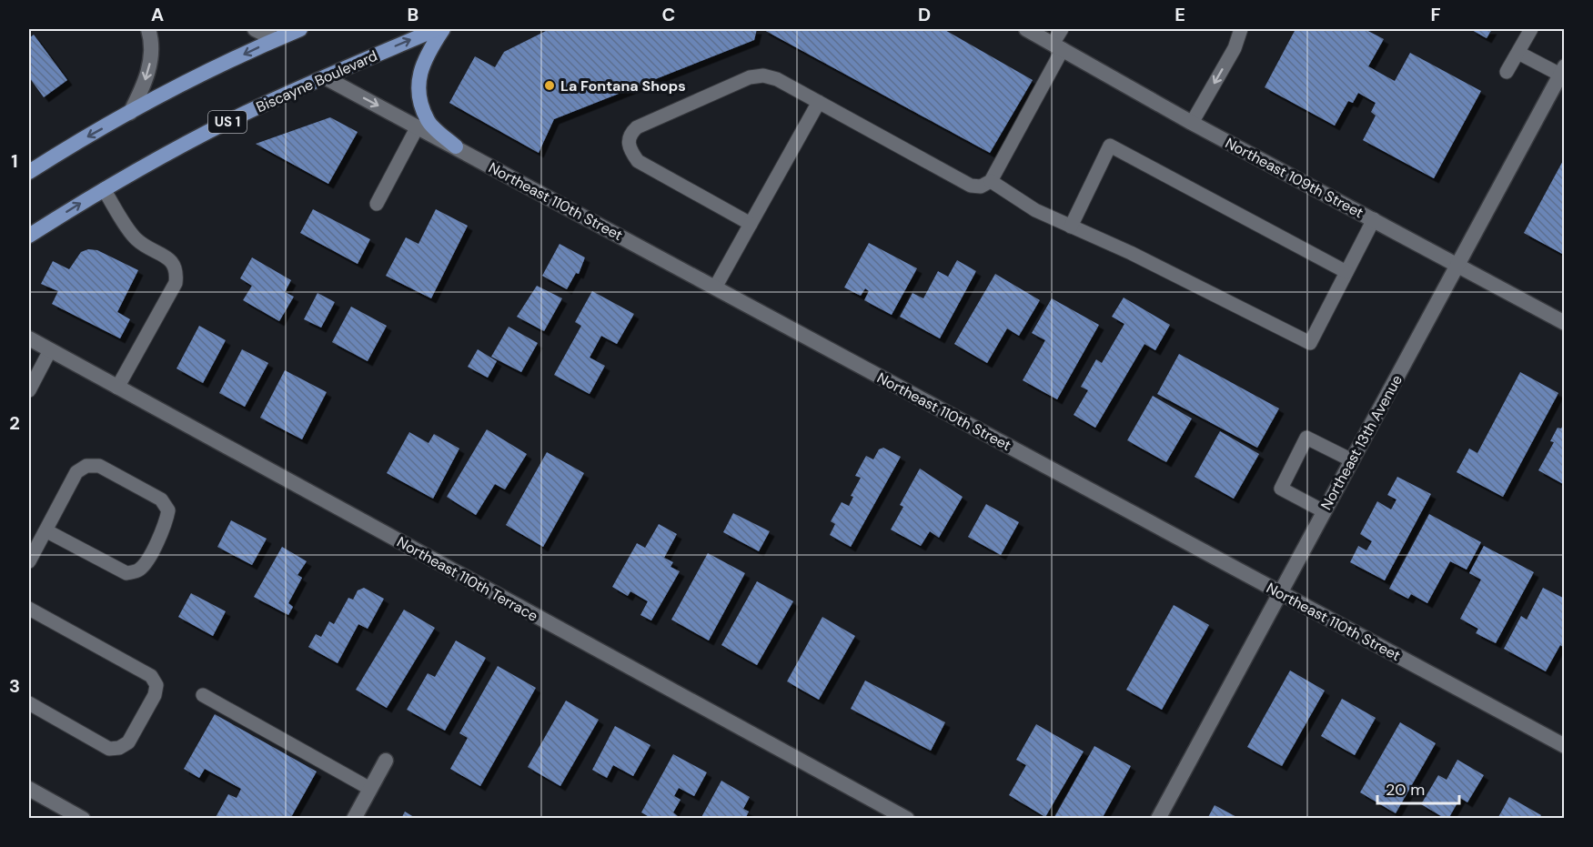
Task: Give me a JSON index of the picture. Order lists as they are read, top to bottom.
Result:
{
  "streets": {
    "main road": ["Biscayne Boulevard", "US 1"],
    "street": [
      "Northeast 109th Street",
      "Northeast 110th Street",
      "Northeast 13th Avenue",
      "Northeast 110th Terrace"
    ]
  },
  "crossings": [
    ["Biscayne Boulevard", "Northeast 110th Street"],
    ["Northeast 109th Street", "Northeast 13th Avenue"],
    ["Northeast 110th Street", "Northeast 13th Avenue"]
  ],
  "one_way": ["Biscayne Boulevard"],
  "places": ["La Fontana Shops"],
  "scale_bar": "20 m",
  "grid": {
    "columns": [
      "A",
      "B",
      "C",
      "D",
      "E",
      "F"
    ],
    "rows": ["1", "2", "3"]
  }
}
